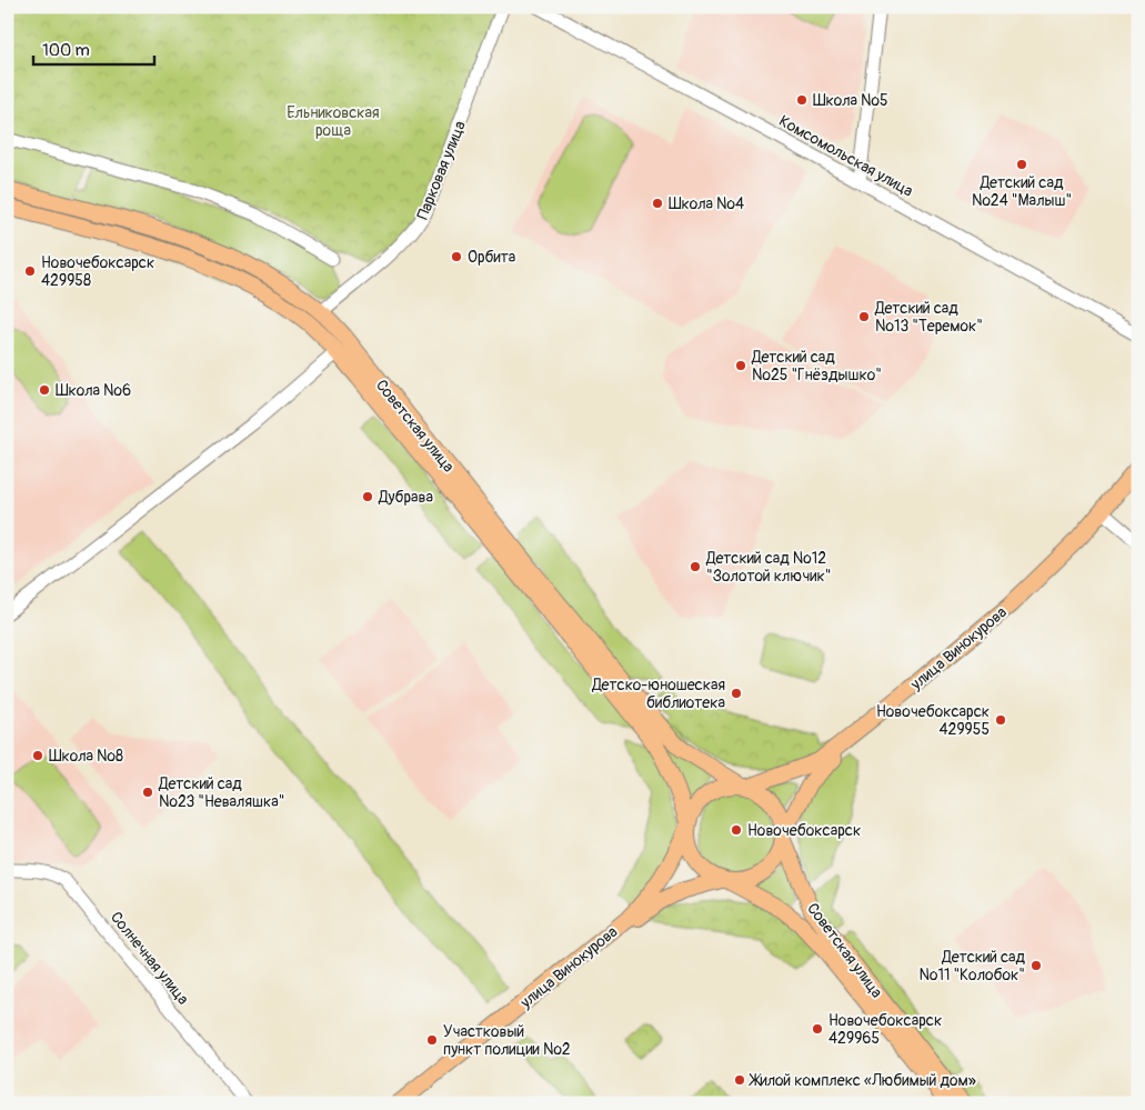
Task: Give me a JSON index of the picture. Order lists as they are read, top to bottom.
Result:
{
  "streets": {
    "main road": ["Парковая улица", "Советская улица", "улица Винокурова"],
    "street": ["Комсомольская улица", "Солнечная улица"]
  },
  "crossings": [
    ["Парковая улица", "Советская улица"],
    ["Советская улица", "улица Винокурова"]
  ],
  "parks": ["Ельниковская роща"],
  "places": [
    "Школа №5",
    "Детский сад №24 \"Малыш\"",
    "Школа №4",
    "Орбита",
    "Новочебоксарск 429958",
    "Детский сад №13 \"Теремок\"",
    "Детский сад №25 \"Гнёздышко\"",
    "Школа №6",
    "Дубрава",
    "Детский сад №12 \"Золотой ключик\"",
    "Детско-юношеская библиотека",
    "Новочебоксарск 429955",
    "Школа №8",
    "Детский сад №23 \"Неваляшка\"",
    "Новочебоксарск",
    "Детский сад №11 \"Колобок\"",
    "Новочебоксарск 429965",
    "Участковый пункт полиции №2",
    "Жилой комплекс «Любимый дом»"
  ],
  "scale_bar": "100 m"
}
